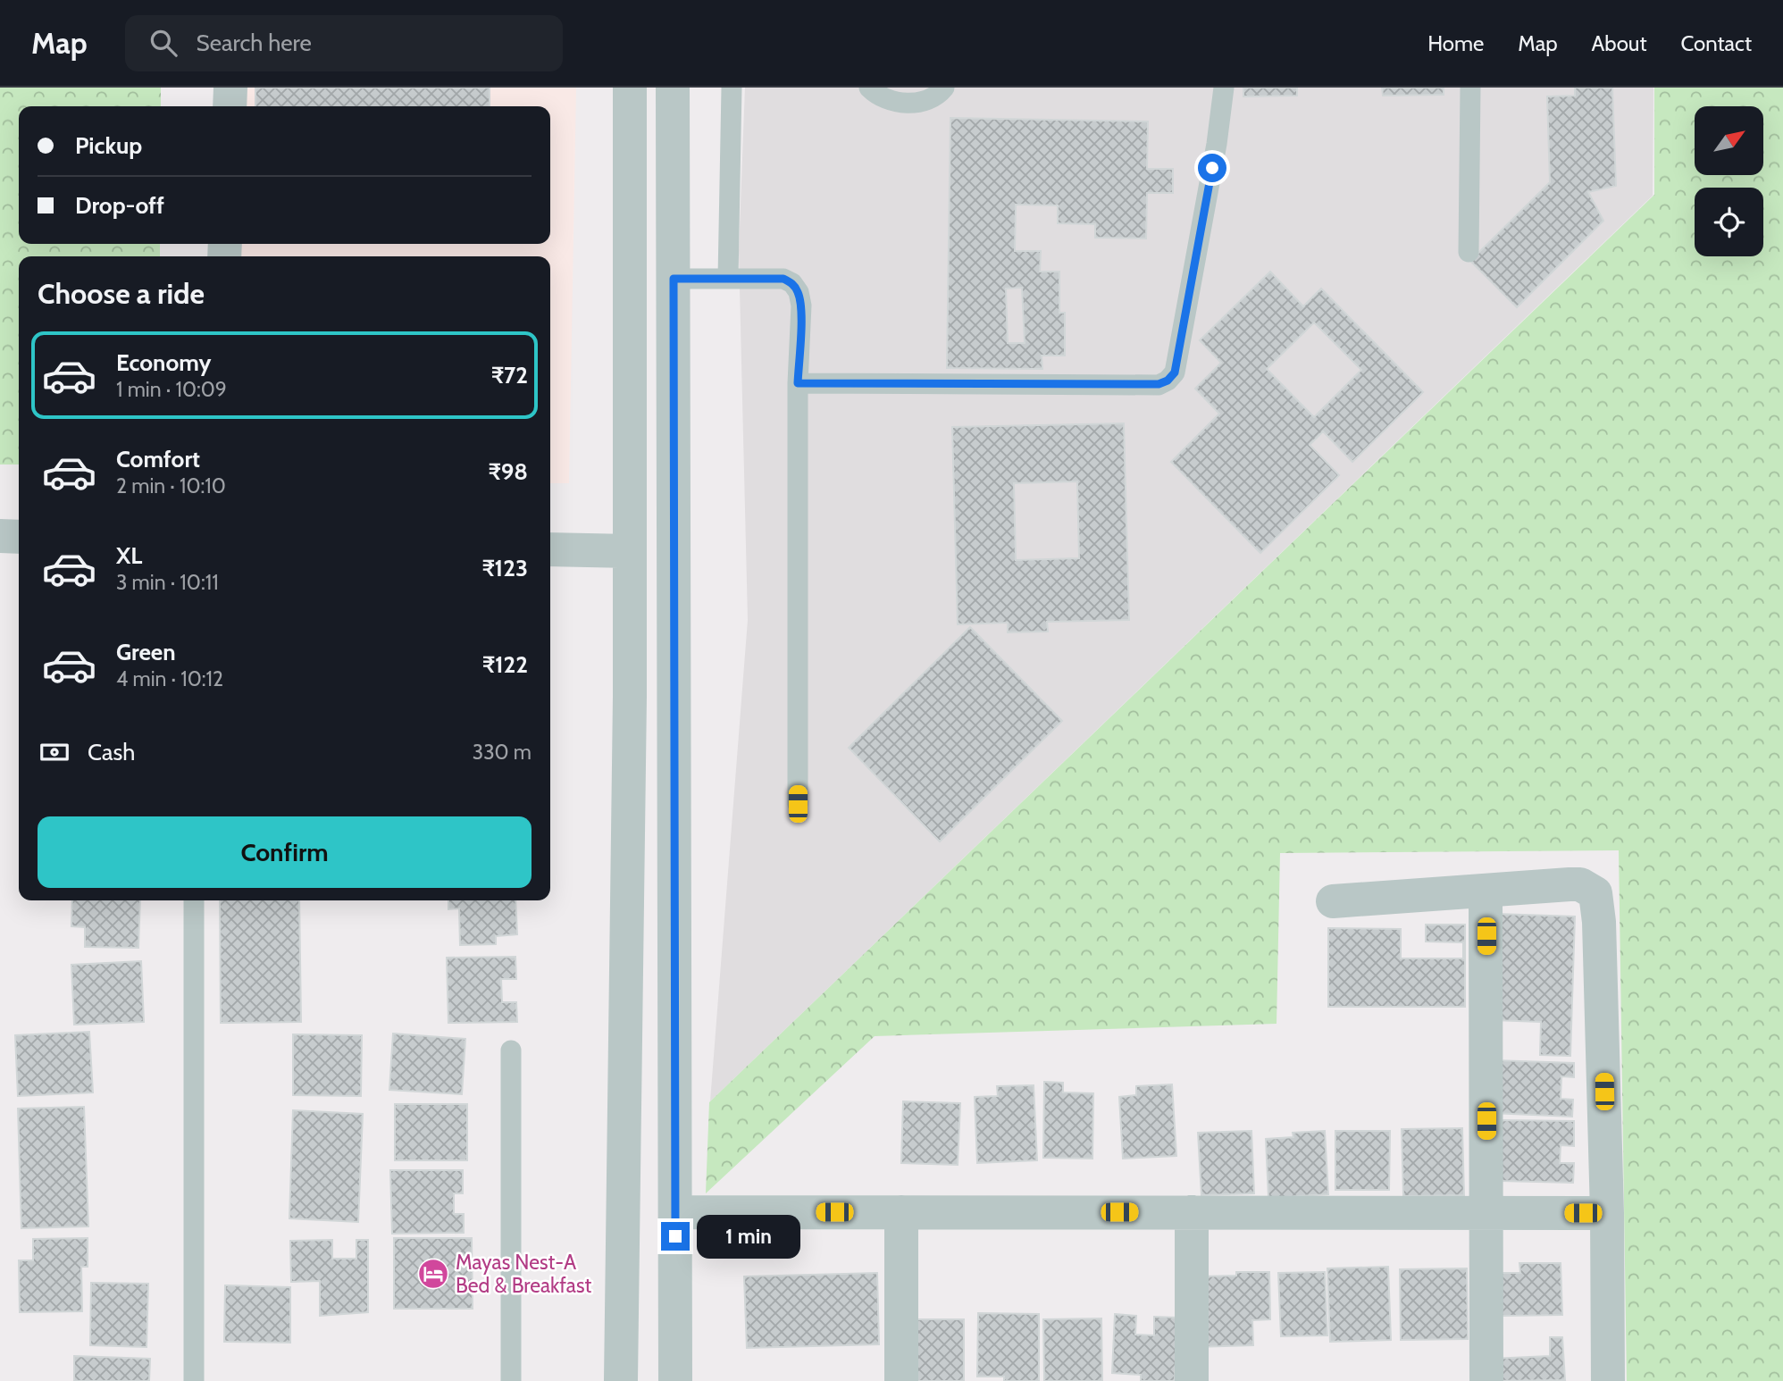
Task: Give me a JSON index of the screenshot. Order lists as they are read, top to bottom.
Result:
{
  "places": {
    "hotel": ["Mayas Nest-A Bed & Breakfast"]
  },
  "north": "top right",
  "page": {
    "header": "Map",
    "search": "Search here",
    "nav": [
      "Home",
      "Map",
      "About",
      "Contact"
    ],
    "banner": ["Pickup", "Drop-off"],
    "heading": "Choose a ride",
    "list": [
      {
        "name": "Economy",
        "note": "1 min · 10:09",
        "value": "₹72"
      },
      {
        "name": "Comfort",
        "note": "2 min · 10:10",
        "value": "₹98"
      },
      {
        "name": "XL",
        "note": "3 min · 10:11",
        "value": "₹123"
      },
      {
        "name": "Green",
        "note": "4 min · 10:12",
        "value": "₹122"
      }
    ],
    "pay": ["Cash", "330 m"],
    "buttons": "Confirm",
    "bubble": "1 min"
  }
}
